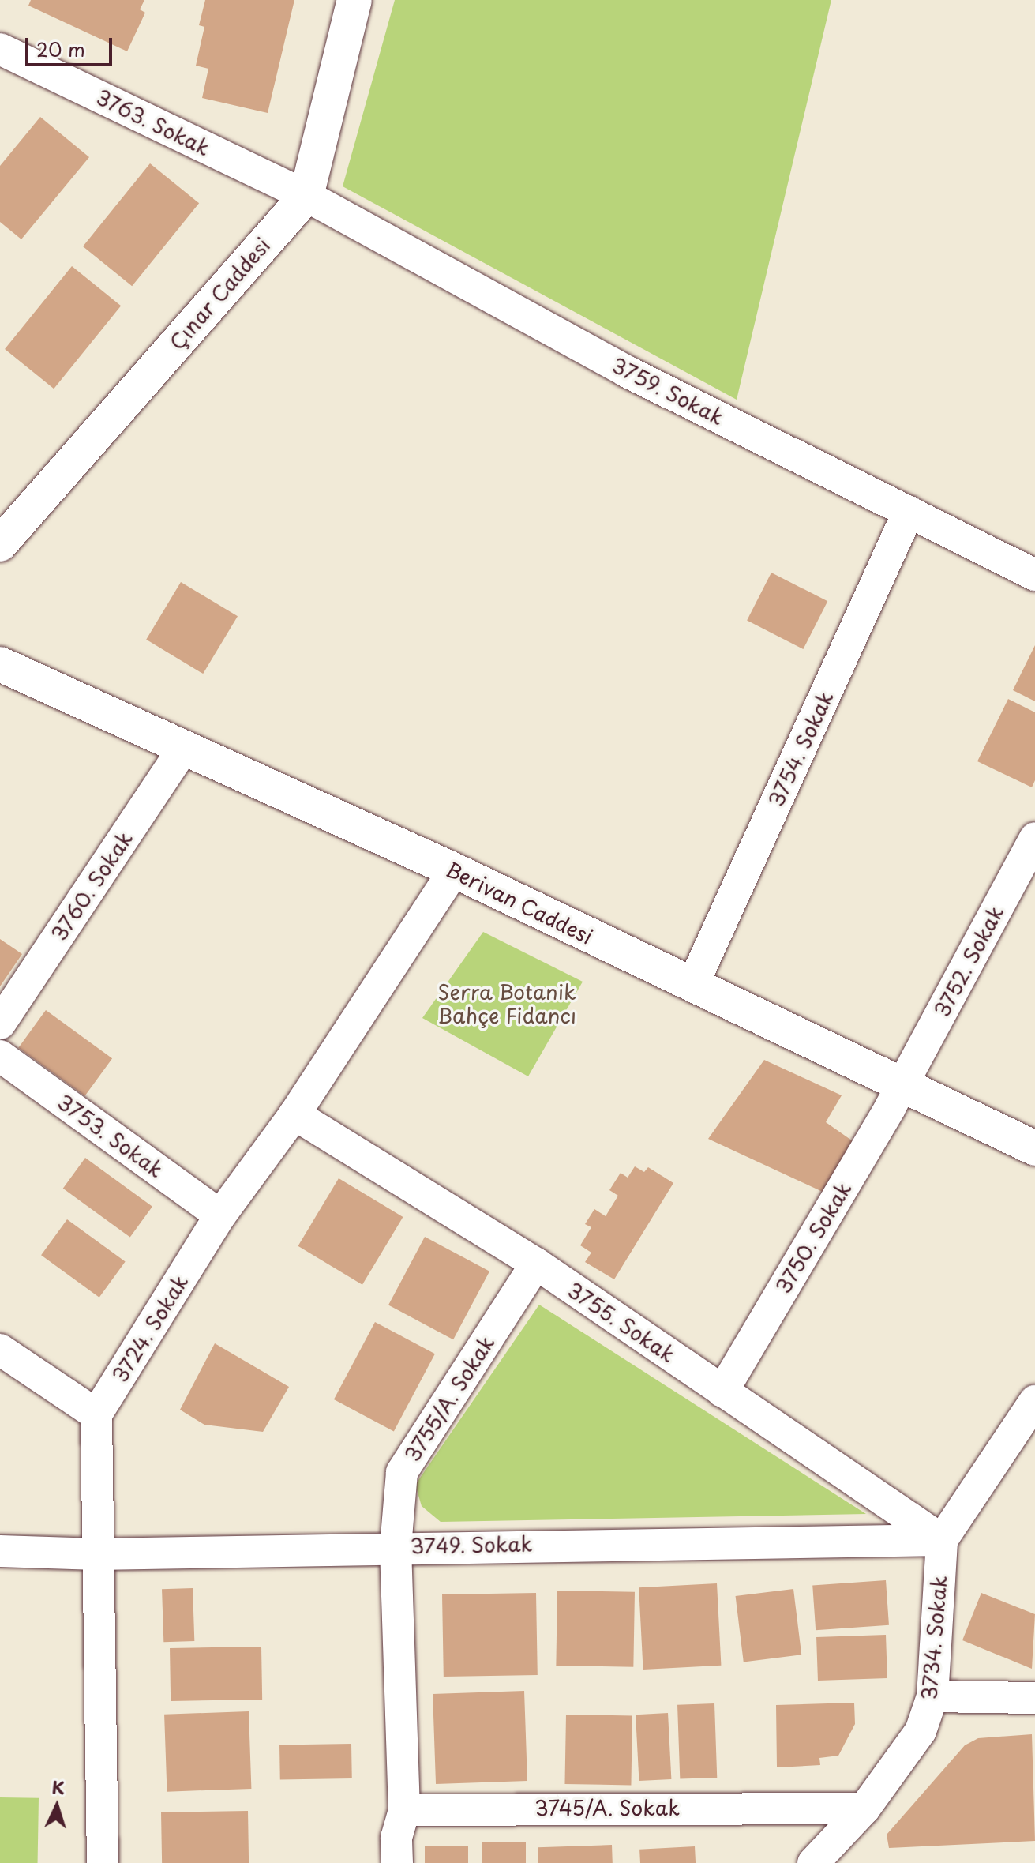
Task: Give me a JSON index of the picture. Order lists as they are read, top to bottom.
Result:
{
  "streets": {
    "street": [
      "3763. Sokak",
      "Çınar Caddesi",
      "3759. Sokak",
      "3754. Sokak",
      "3760. Sokak",
      "Berivan Caddesi",
      "3752. Sokak",
      "3753. Sokak",
      "3750. Sokak",
      "3755. Sokak",
      "3724. Sokak",
      "3755/A. Sokak",
      "3749. Sokak",
      "3734. Sokak",
      "3745/A. Sokak"
    ]
  },
  "crossings": [
    ["3763. Sokak", "Çınar Caddesi"],
    ["3763. Sokak", "3759. Sokak"],
    ["Çınar Caddesi", "3759. Sokak"],
    ["3759. Sokak", "3754. Sokak"],
    ["3754. Sokak", "Berivan Caddesi"],
    ["3760. Sokak", "Berivan Caddesi"],
    ["Berivan Caddesi", "3752. Sokak"],
    ["Berivan Caddesi", "3750. Sokak"],
    ["Berivan Caddesi", "3724. Sokak"],
    ["3752. Sokak", "3750. Sokak"],
    ["3753. Sokak", "3724. Sokak"],
    ["3750. Sokak", "3755. Sokak"],
    ["3755. Sokak", "3724. Sokak"],
    ["3755. Sokak", "3755/A. Sokak"],
    ["3755. Sokak", "3749. Sokak"],
    ["3755. Sokak", "3734. Sokak"],
    ["3755/A. Sokak", "3749. Sokak"],
    ["3755/A. Sokak", "3745/A. Sokak"],
    ["3749. Sokak", "3734. Sokak"],
    ["3734. Sokak", "3745/A. Sokak"]
  ],
  "parks": ["Serra Botanik Bahçe Fidancı"],
  "scale_bar": "20 m",
  "north": "top"
}
